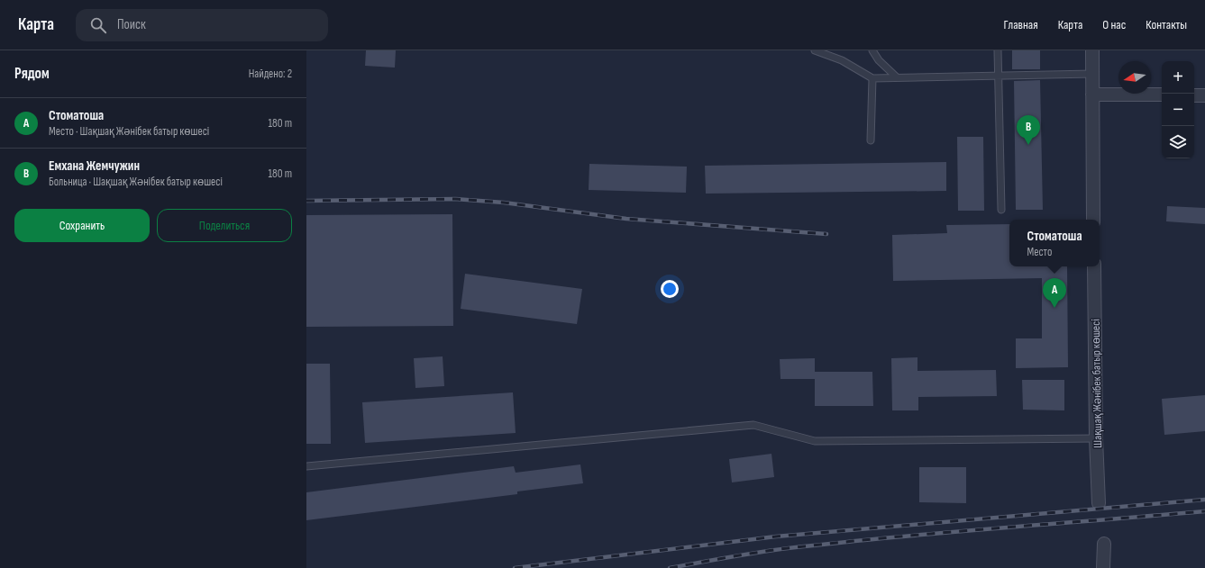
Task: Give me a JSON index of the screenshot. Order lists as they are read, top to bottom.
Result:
{
  "streets": {
    "street": ["Шақшақ Жәнібек батыр көшесі"]
  },
  "north": "left",
  "page": {
    "header": "Карта",
    "search": "Поиск",
    "nav": [
      "Главная",
      "Карта",
      "О нас",
      "Контакты"
    ],
    "heading": ["Рядом", "Найдено: 2"],
    "map_buttons": ["+", "−"],
    "list": [
      {
        "mark": "A",
        "name": "Стоматоша",
        "note": "Место · Шақшақ Жәнібек батыр көшесі",
        "value": "180 m"
      },
      {
        "mark": "B",
        "name": "Емхана Жемчужин",
        "note": "Больница · Шақшақ Жәнібек батыр көшесі",
        "value": "180 m"
      }
    ],
    "pins": ["B", "A"],
    "buttons": ["Сохранить", "Поделиться"],
    "popup": ["Стоматоша", "Место"]
  }
}
